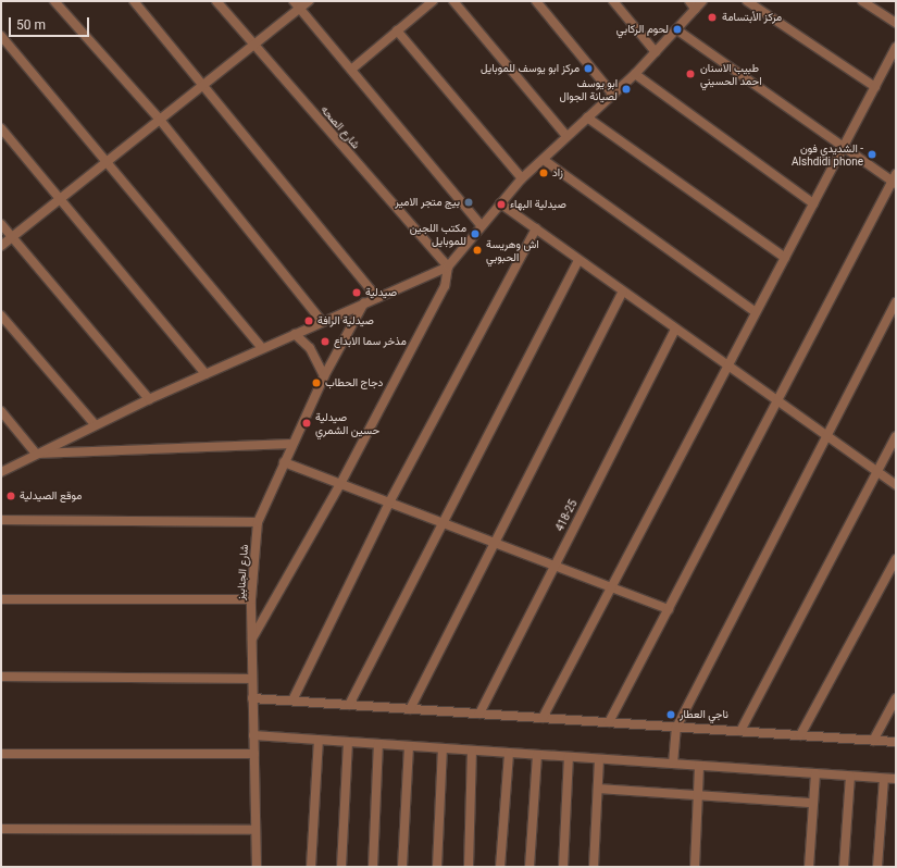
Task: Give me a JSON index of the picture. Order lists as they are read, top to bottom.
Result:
{
  "streets": {
    "street": ["شارع الصحه", "418-25", "شارع الجنابيز"]
  },
  "places": [
    "مركز الأبتسامة",
    "لحوم الركابي",
    "مركز ابو يوسف للموبايل",
    "طبيب الاسنان احمد الحسيني",
    "ابو يوسف لصيانة الجوال",
    "الشديدي فون - Alshdidi phone",
    "زاد",
    "بيج متجر الامير",
    "صيدلية البهاء",
    "مكتب اللجين للموبايل",
    "اش وهريسة الحبوبي",
    "صيدلية",
    "صيدلية الرافة",
    "مذخر سما الابداع",
    "دجاج الحطاب",
    "صيدلية حسين الشمري",
    "موقع الصيدلية",
    "ناجي العطار"
  ],
  "scale_bar": "50 m"
}
